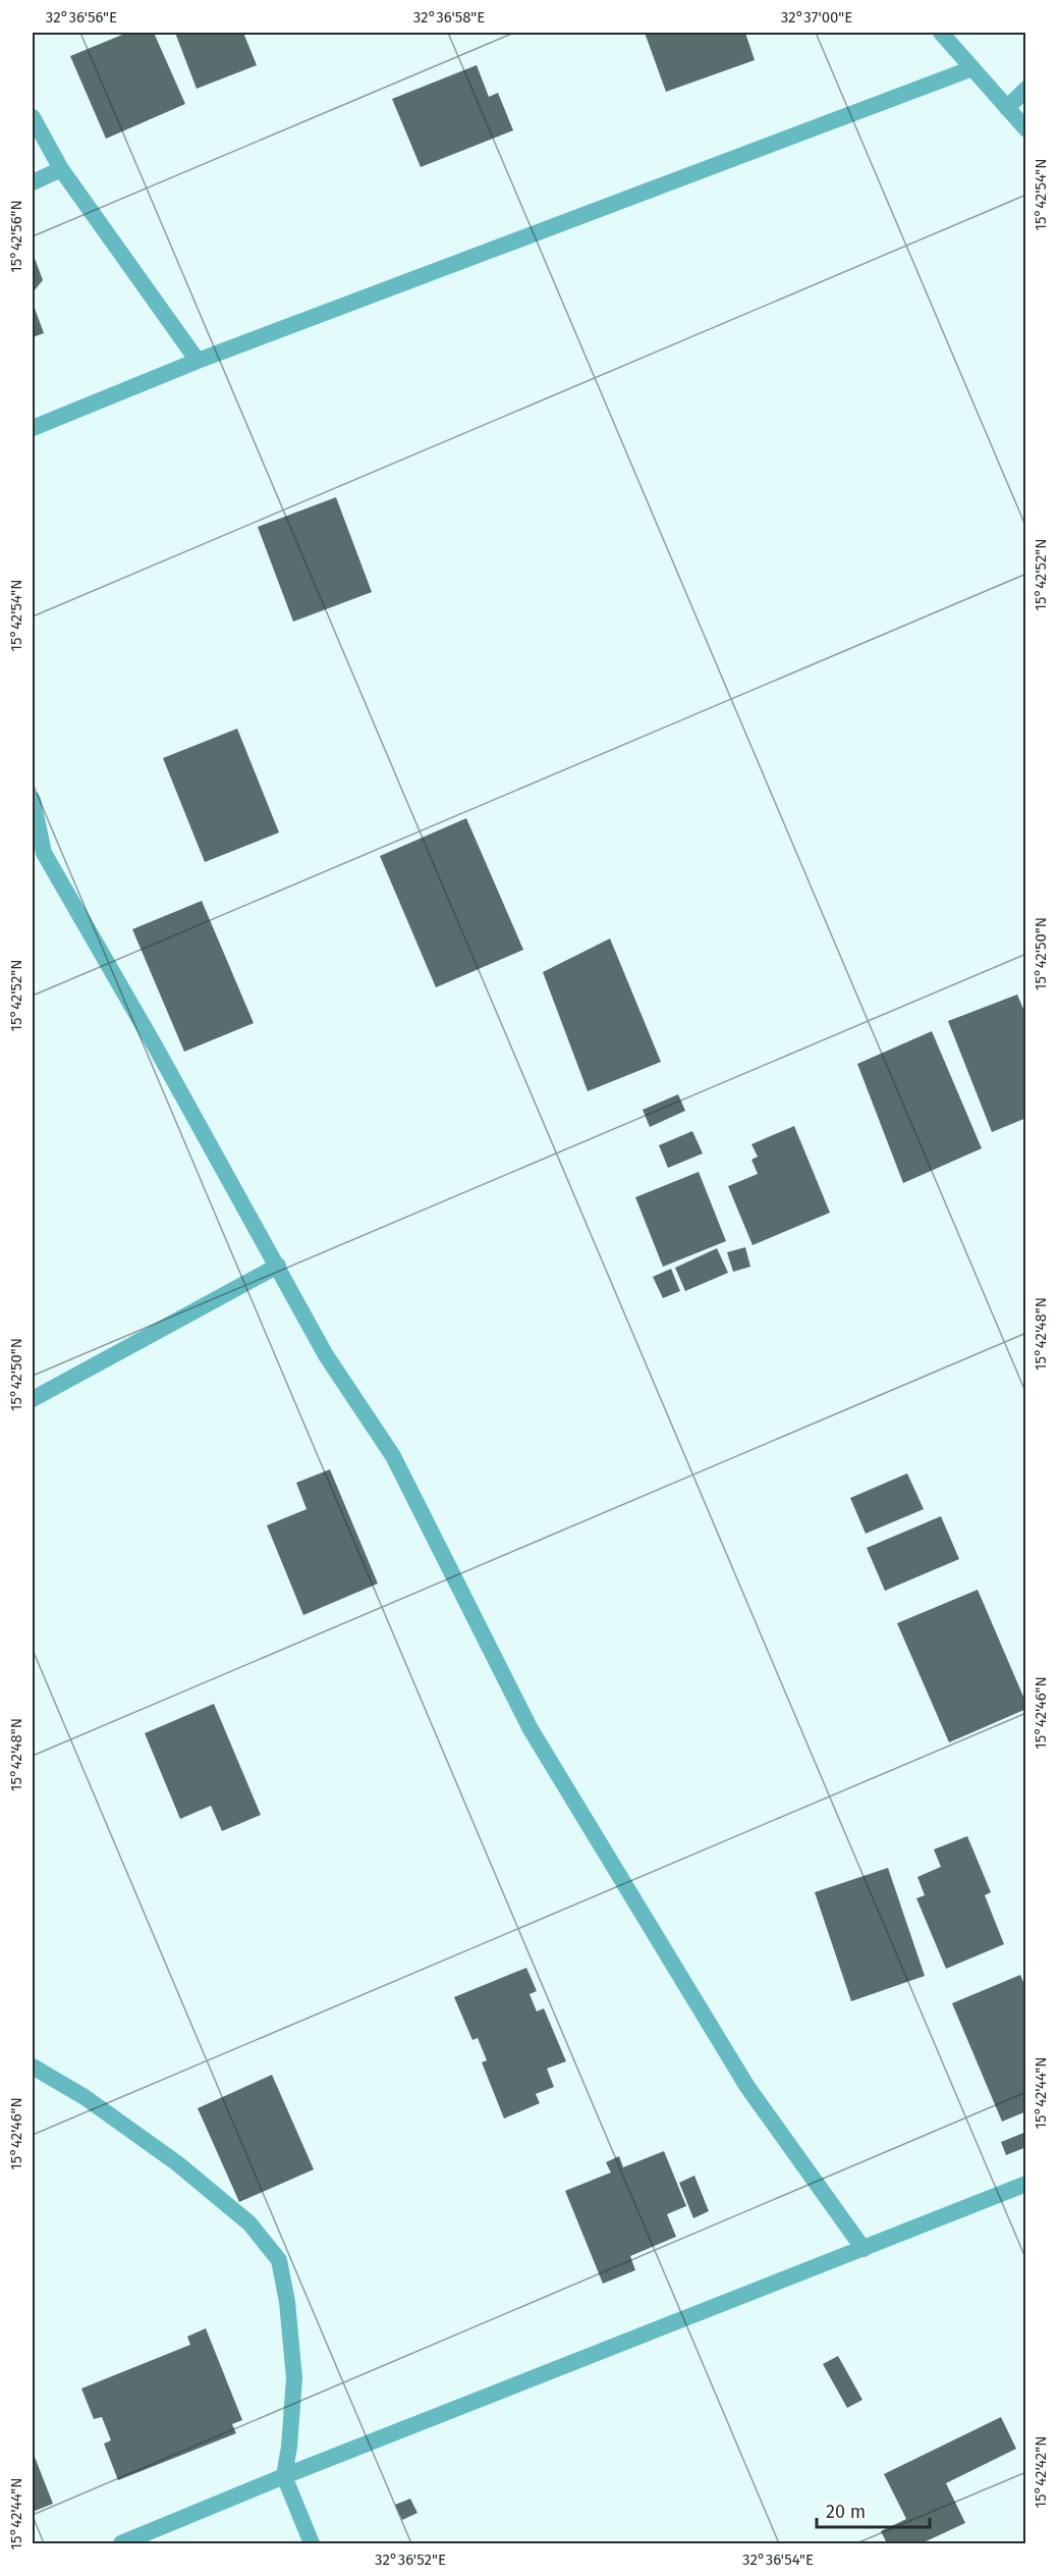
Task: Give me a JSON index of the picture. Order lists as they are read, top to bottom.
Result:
{
  "scale_bar": "20 m",
  "coordinates": [
    "32°36'56\"E",
    "32°36'58\"E",
    "32°37'00\"E",
    "15°42'54\"N",
    "15°42'56\"N",
    "15°42'52\"N",
    "15°42'50\"N",
    "15°42'48\"N",
    "15°42'46\"N",
    "15°42'44\"N",
    "15°42'42\"N",
    "32°36'52\"E",
    "32°36'54\"E"
  ]
}
